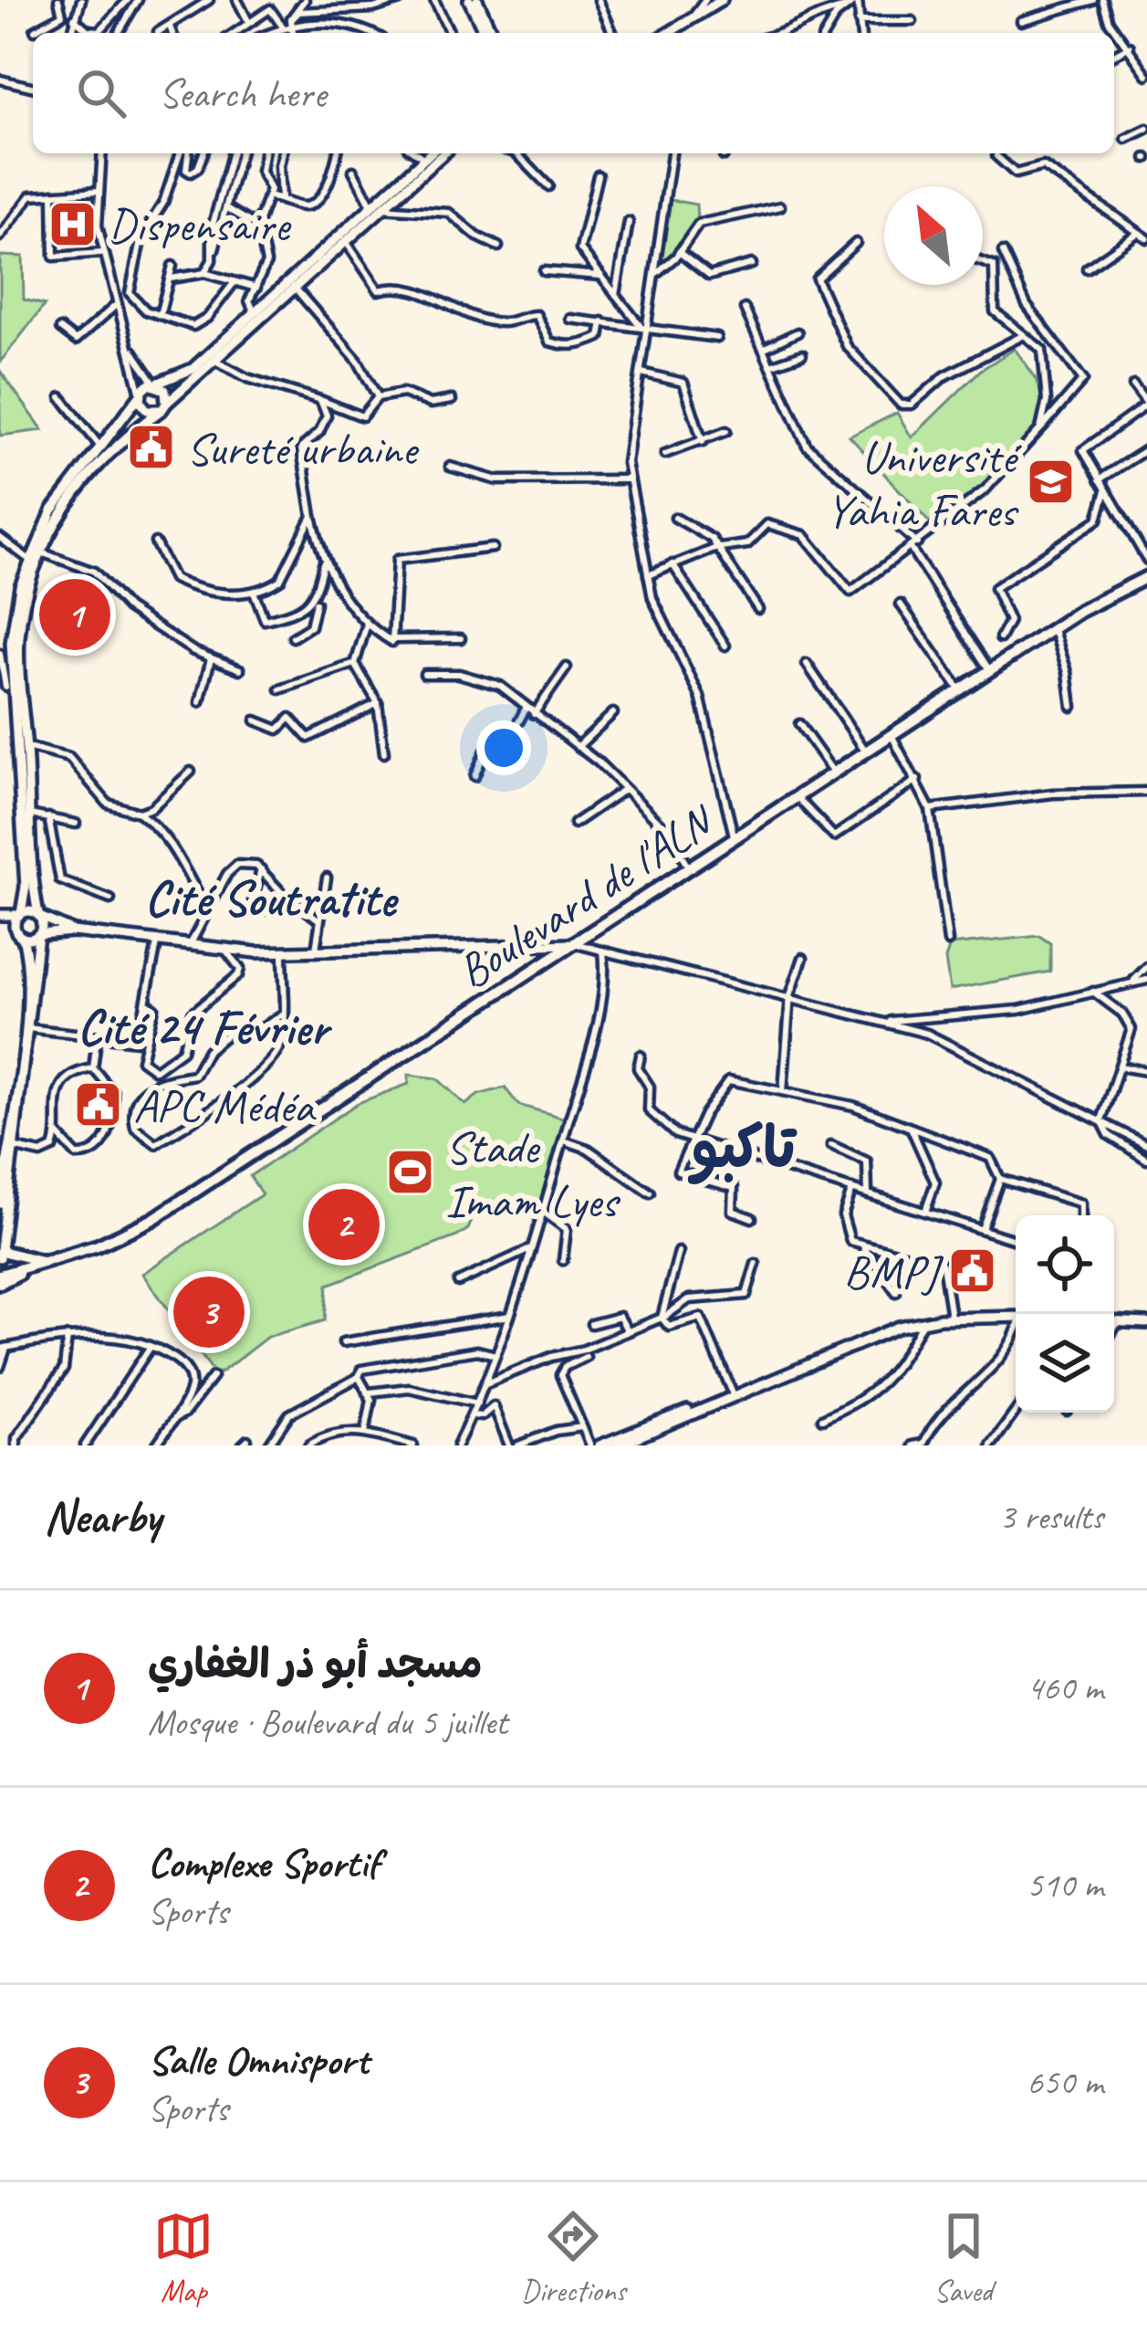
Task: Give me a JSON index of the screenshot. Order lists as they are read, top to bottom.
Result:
{
  "streets": {
    "main road": ["Boulevard de l'ALN"]
  },
  "districts": ["Cité Soutratite", "Cité 24 Février", "تاكبو"],
  "places": {
    "hospital": ["Dispensaire"],
    "public building": ["Sureté urbaine", "APC Médéa", "BMPJ"],
    "school or university": ["Université Yahia Fares"],
    "sports": ["Stade Imam Lyes"]
  },
  "north": "top left",
  "page": {
    "search": "Search here",
    "pins": ["1", "2", "3"],
    "heading": ["Nearby", "3 results"],
    "list": [
      {
        "mark": "1",
        "name": "مسجد أبو ذر الغفاري",
        "note": "Mosque · Boulevard du 5 juillet",
        "value": "460 m"
      },
      {
        "mark": "2",
        "name": "Complexe Sportif",
        "note": "Sports",
        "value": "510 m"
      },
      {
        "mark": "3",
        "name": "Salle Omnisport",
        "note": "Sports",
        "value": "650 m"
      }
    ],
    "nav": ["Map", "Directions", "Saved"]
  }
}
